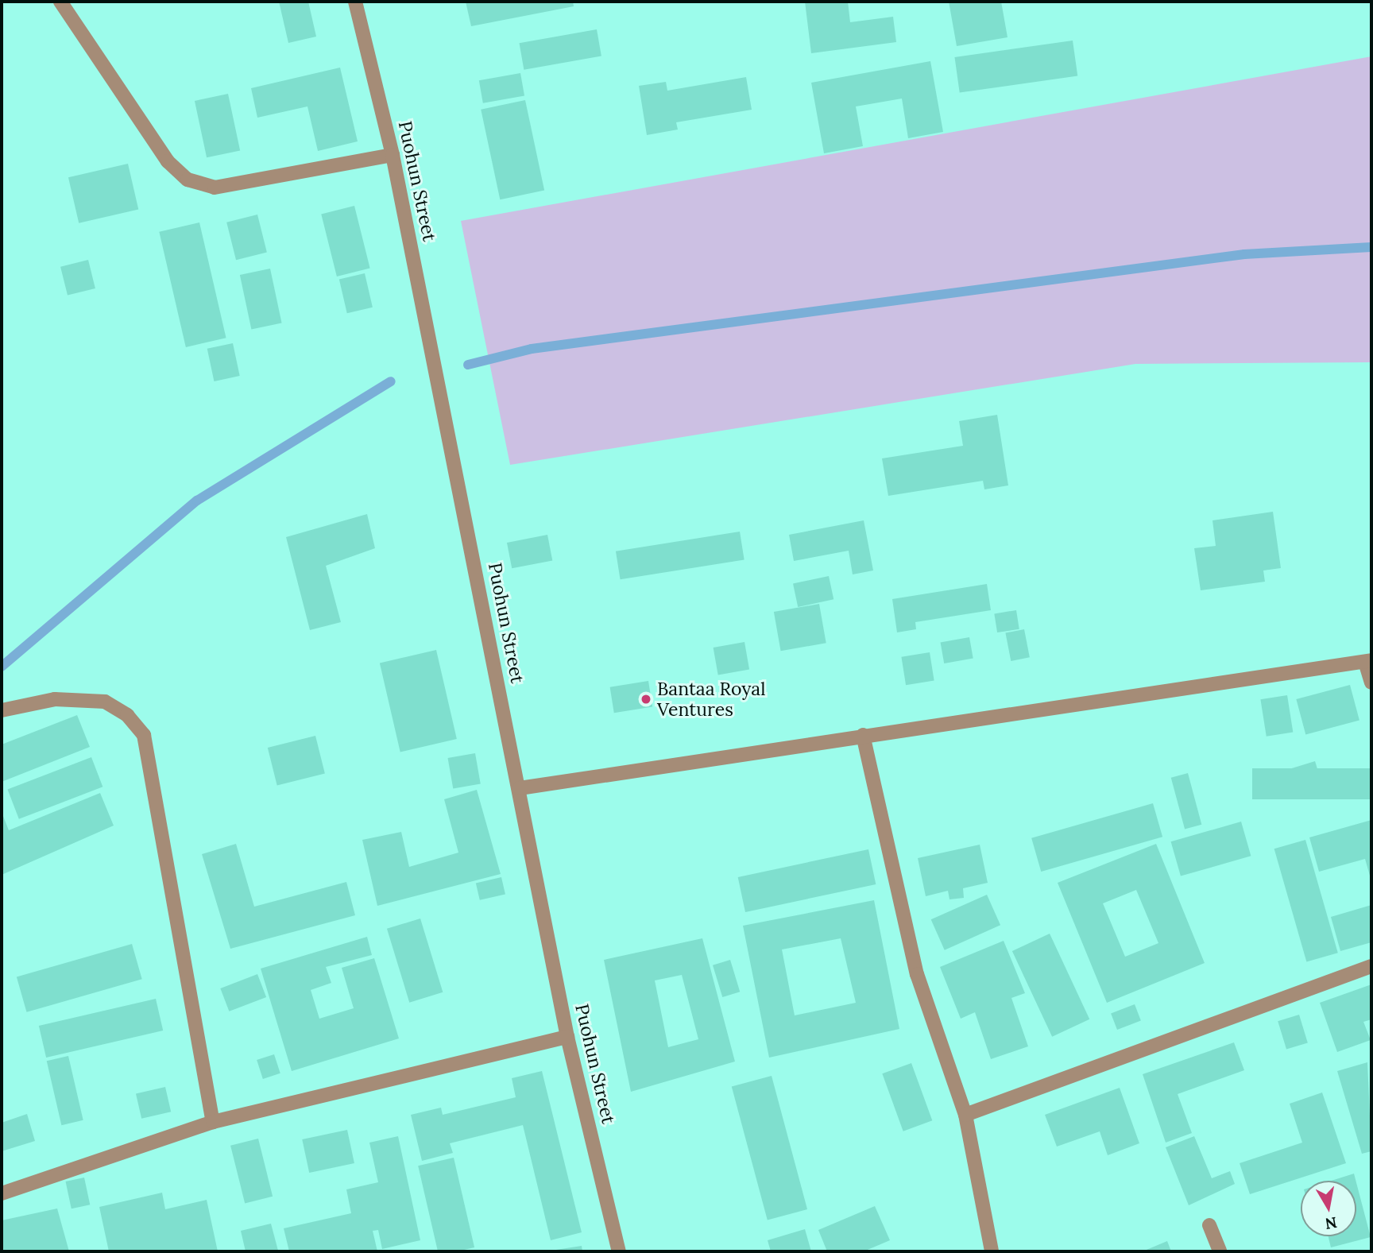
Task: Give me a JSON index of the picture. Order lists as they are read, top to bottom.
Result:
{
  "streets": {
    "street": ["Puohun Street"]
  },
  "places": ["Bantaa Royal Ventures"],
  "north": "bottom"
}
